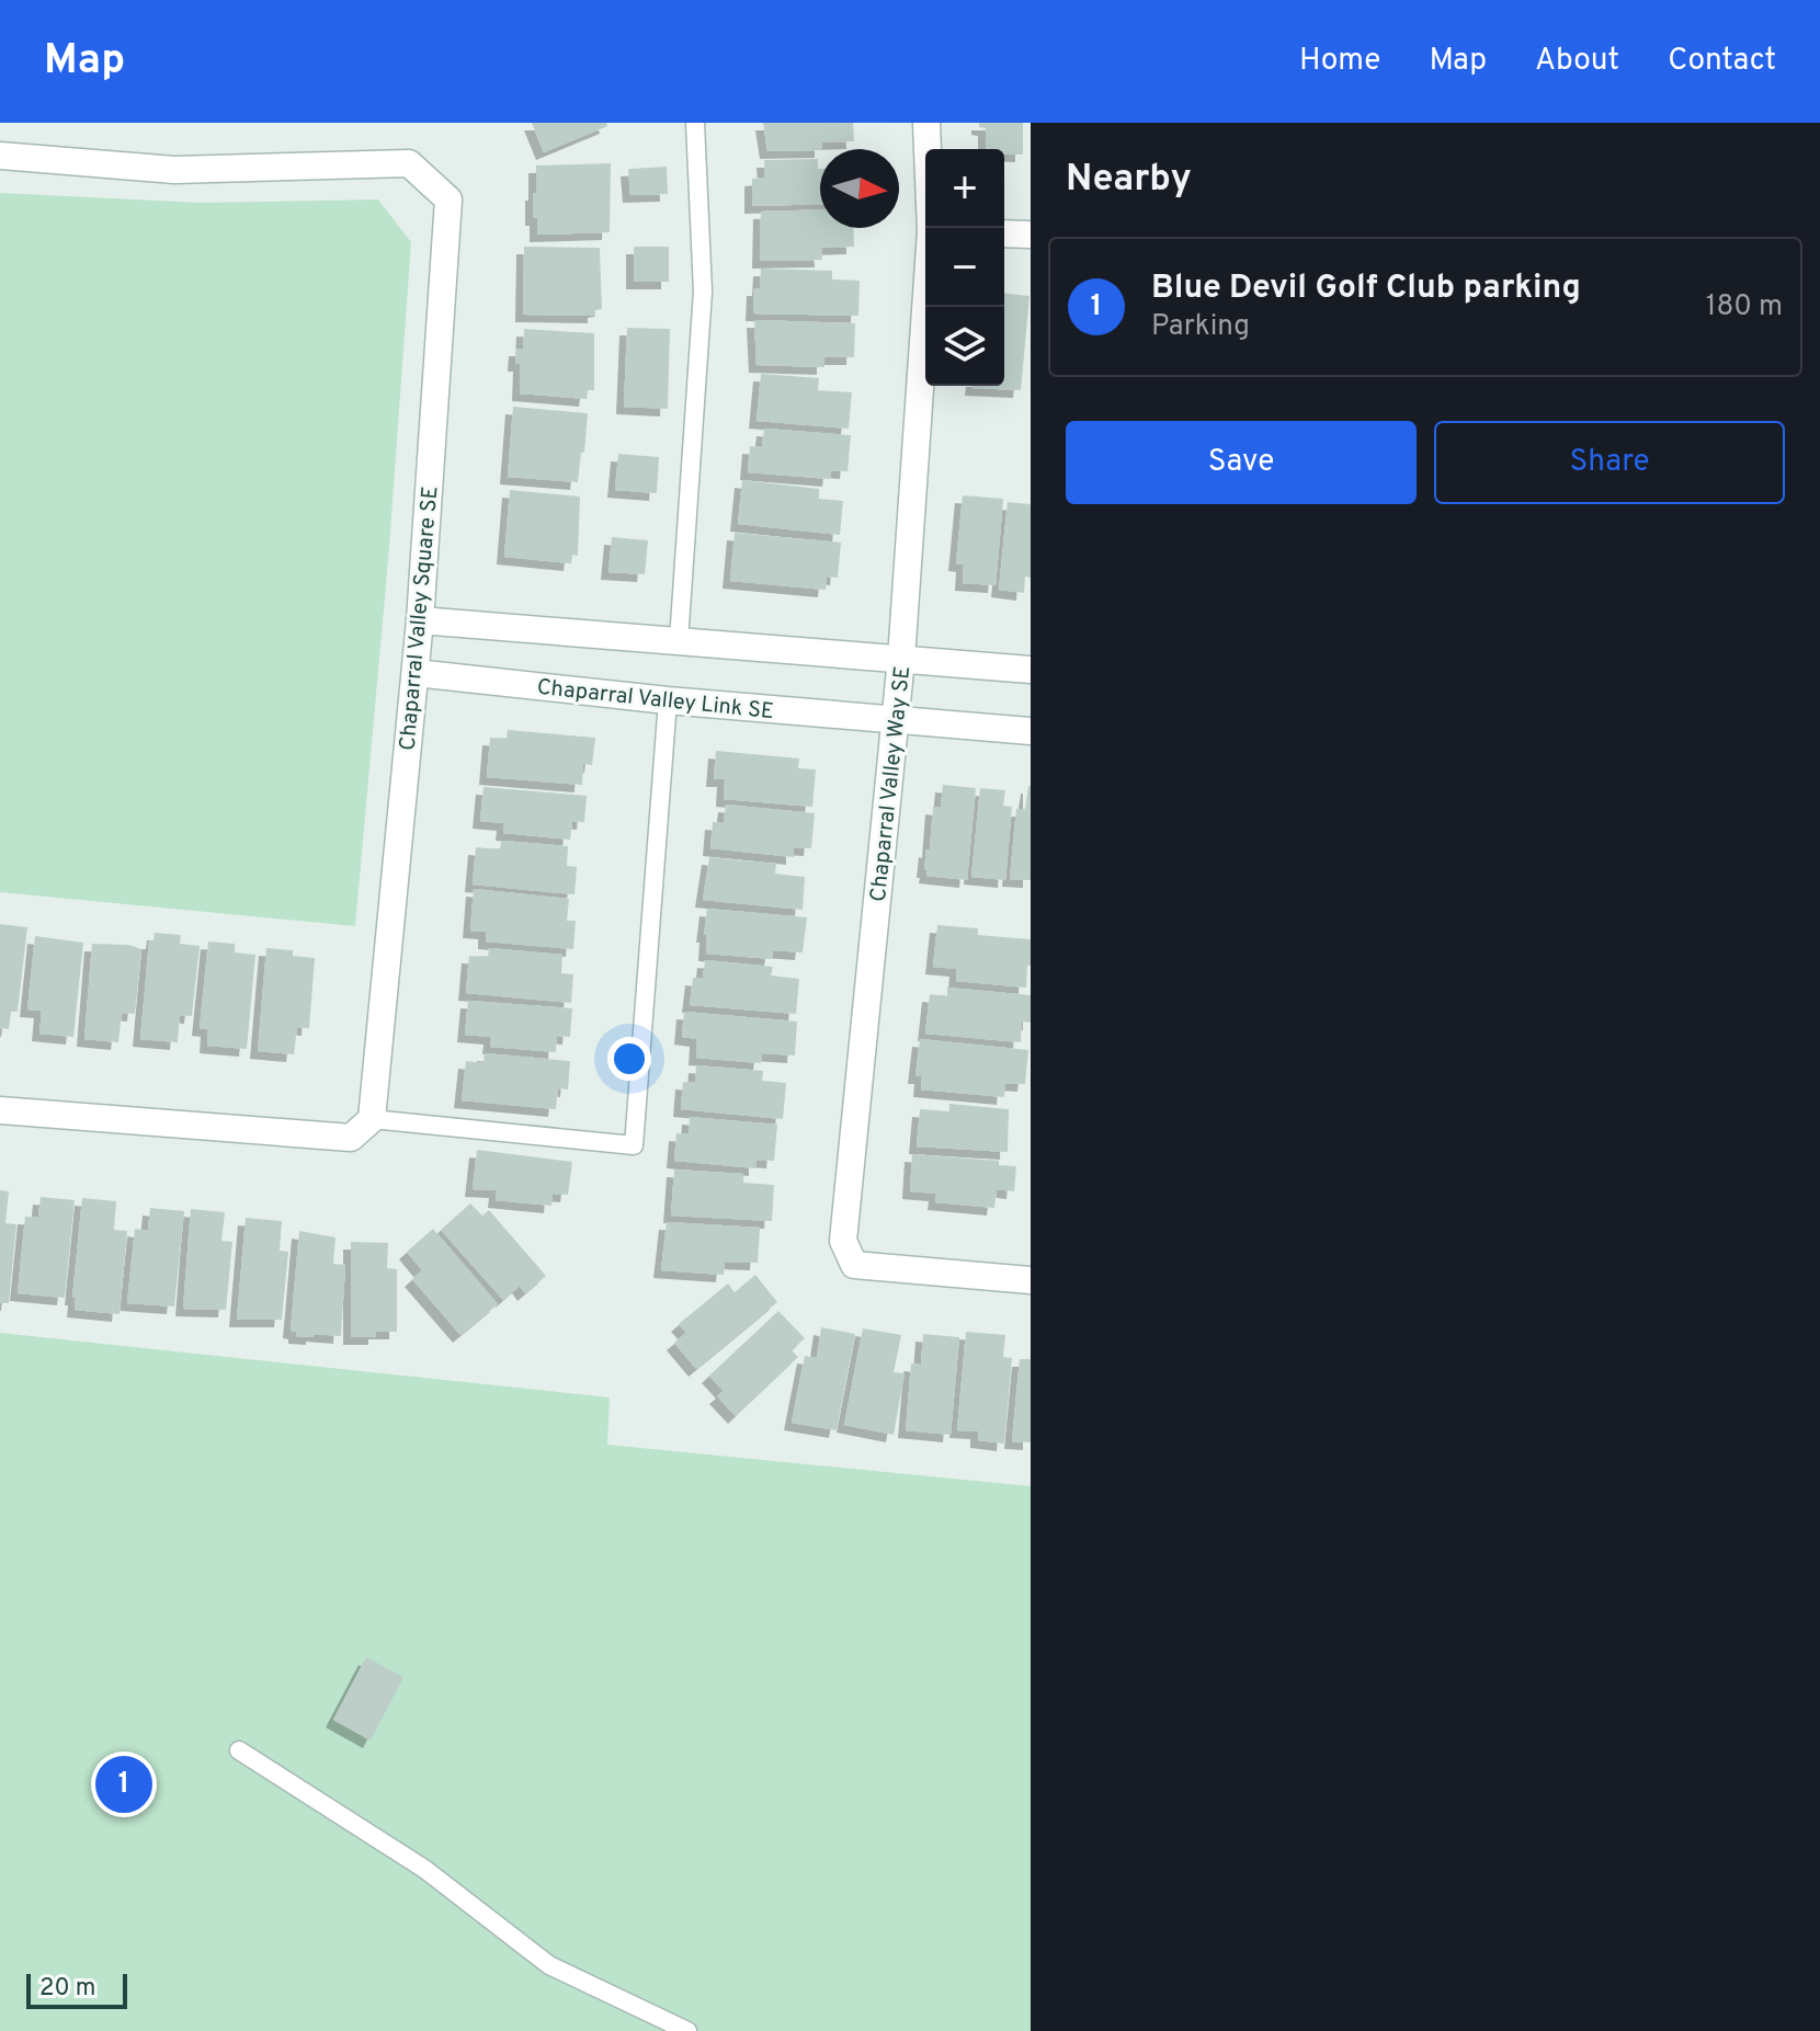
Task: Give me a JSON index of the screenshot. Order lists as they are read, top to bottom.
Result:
{
  "streets": {
    "street": ["Chaparral Valley Square SE", "Chaparral Valley Link SE", "Chaparral Valley Way SE"]
  },
  "crossings": [
    ["Chaparral Valley Square SE", "Chaparral Valley Link SE"],
    ["Chaparral Valley Link SE", "Chaparral Valley Way SE"]
  ],
  "scale_bar": "20 m",
  "north": "right",
  "page": {
    "header": "Map",
    "nav": [
      "Home",
      "Map",
      "About",
      "Contact"
    ],
    "heading": "Nearby",
    "map_buttons": ["+", "−"],
    "list": [
      {
        "mark": "1",
        "name": "Blue Devil Golf Club parking",
        "note": "Parking",
        "value": "180 m"
      }
    ],
    "buttons": ["Save", "Share"],
    "pins": "1",
    "scale": "20 m"
  }
}
